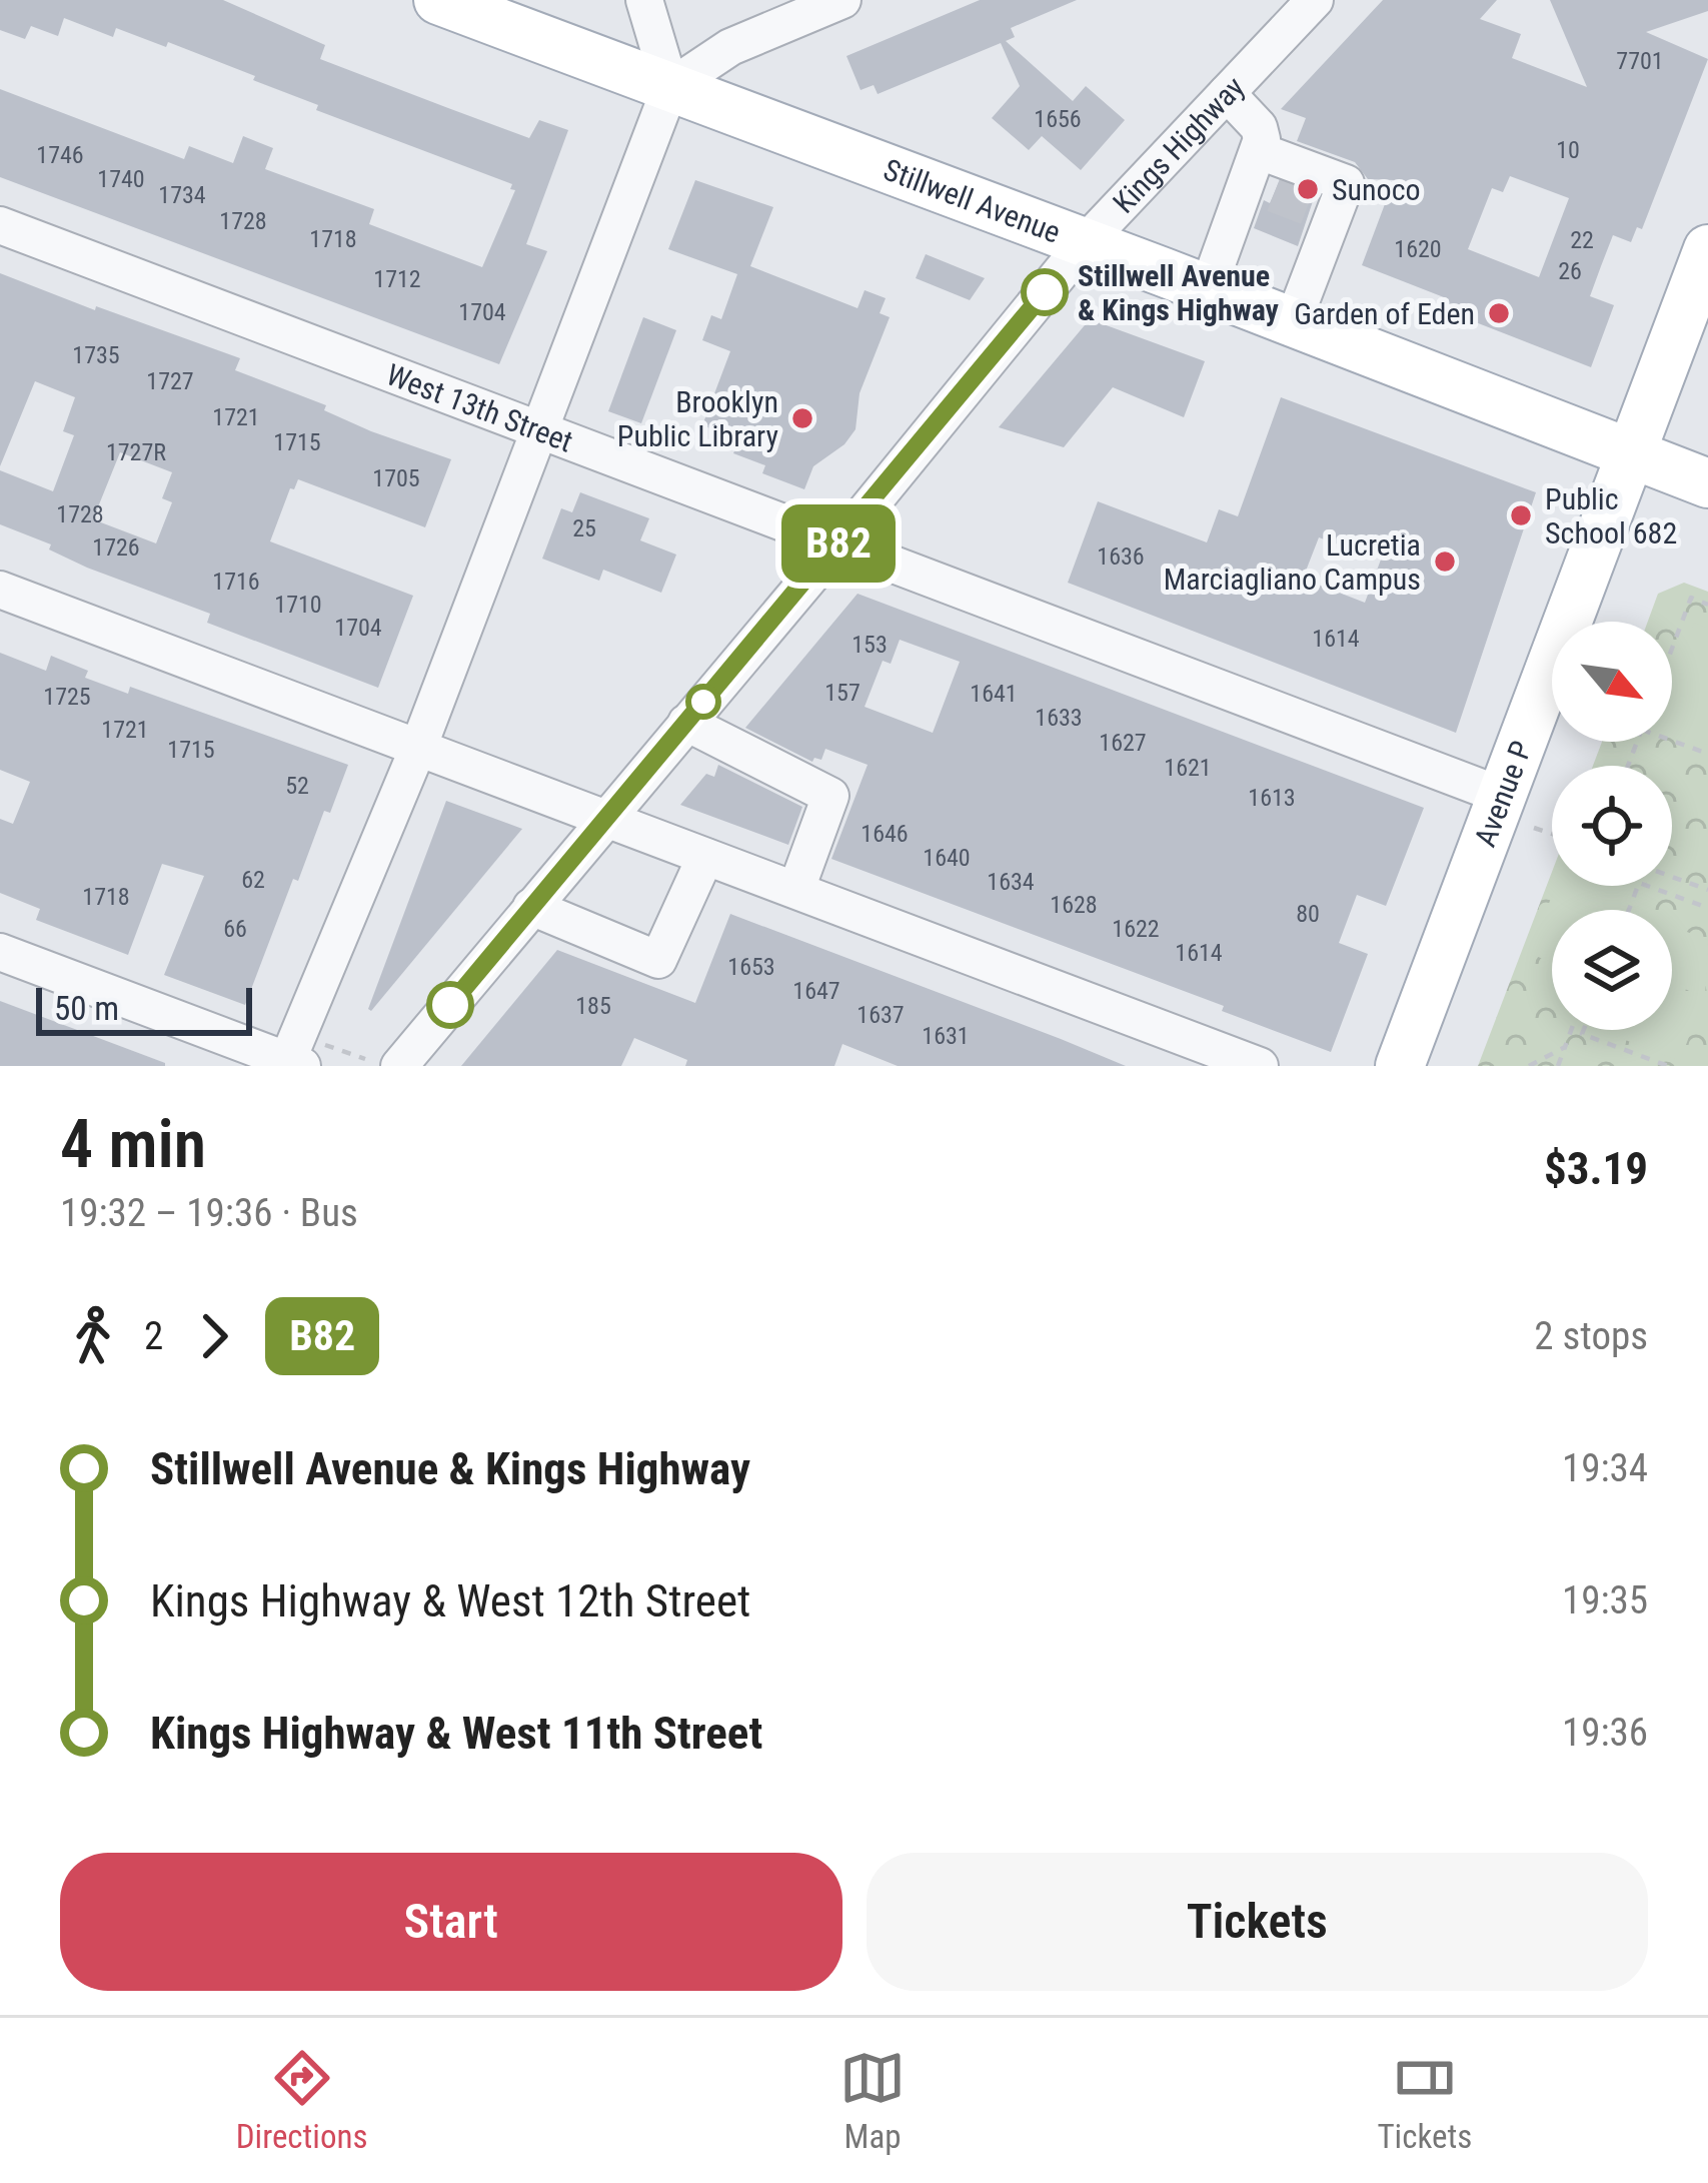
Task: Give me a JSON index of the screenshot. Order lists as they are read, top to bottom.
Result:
{
  "streets": {
    "main road": ["Stillwell Avenue", "Avenue P"],
    "street": ["Kings Highway", "West 13th Street"]
  },
  "crossings": [
    ["Kings Highway", "Stillwell Avenue"],
    ["Kings Highway", "West 13th Street"],
    ["Stillwell Avenue", "Avenue P"],
    ["West 13th Street", "Avenue P"]
  ],
  "places": [
    "Sunoco",
    "Stillwell Avenue & Kings Highway",
    "Garden of Eden",
    "Brooklyn Public Library",
    "Public School 682",
    "Lucretia Marciagliano Campus"
  ],
  "lines": ["bus line B82"],
  "house_numbers": [
    "7701",
    "1656",
    "10",
    "1746",
    "1740",
    "1734",
    "1728",
    "1718",
    "22",
    "1620",
    "26",
    "1712",
    "1704",
    "1735",
    "1727",
    "1721",
    "1715",
    "1727R",
    "1705",
    "1728",
    "25",
    "1726",
    "1636",
    "1716",
    "1710",
    "1704",
    "1614",
    "153",
    "157",
    "1641",
    "1725",
    "1633",
    "1721",
    "1627",
    "1715",
    "1621",
    "52",
    "1613",
    "1646",
    "1640",
    "62",
    "1634",
    "1718",
    "1628",
    "80",
    "66",
    "1622",
    "1614",
    "1653",
    "1647",
    "185",
    "1637",
    "1631"
  ],
  "scale_bar": "50 m",
  "north": "bottom right",
  "page": {
    "on_map": "B82",
    "scale": "50 m",
    "heading": ["4 min", "19:32 – 19:36 · Bus", "$3.19"],
    "legs": ["2", "B82", "2 stops"],
    "list": [
      {
        "name": "Stillwell Avenue & Kings Highway",
        "value": "19:34"
      },
      {
        "name": "Kings Highway & West 12th Street",
        "value": "19:35"
      },
      {
        "name": "Kings Highway & West 11th Street",
        "value": "19:36"
      }
    ],
    "buttons": ["Start", "Tickets"],
    "tabs": ["Directions", "Map", "Tickets"]
  }
}
